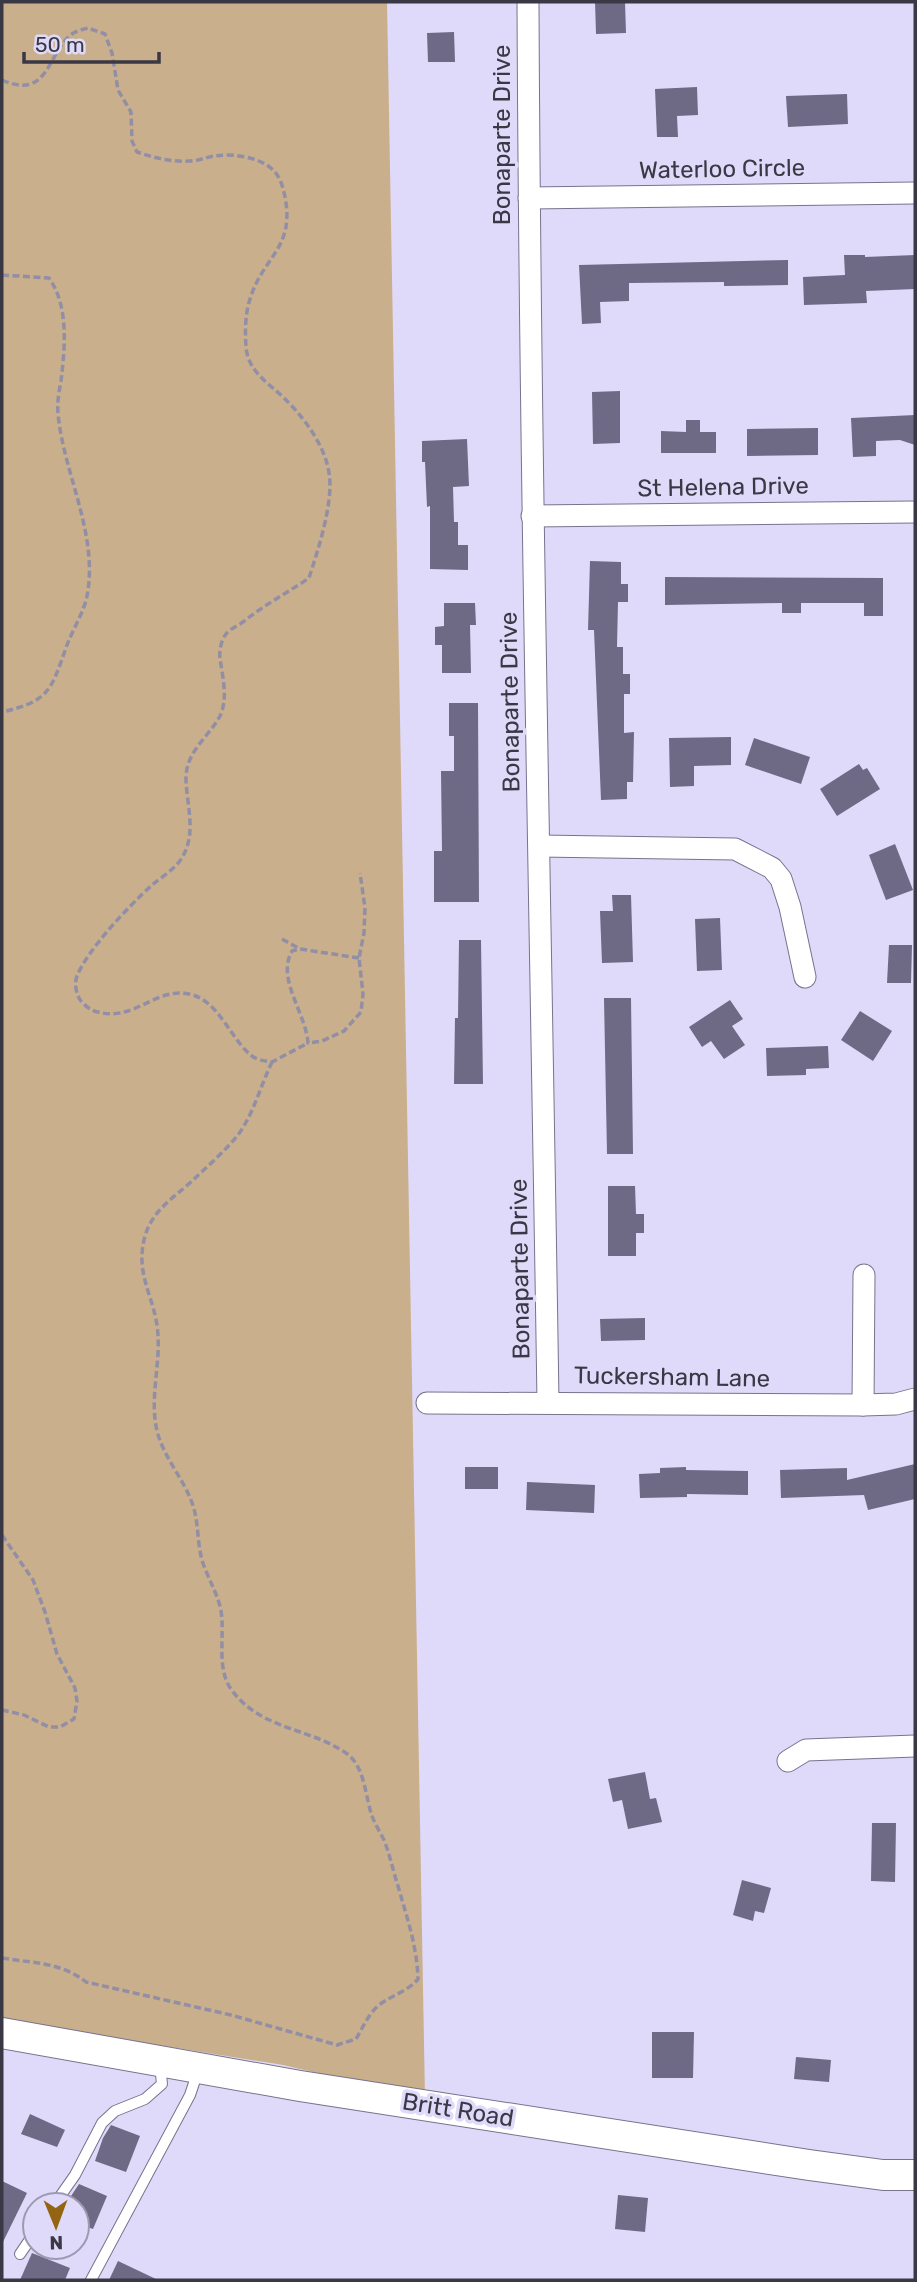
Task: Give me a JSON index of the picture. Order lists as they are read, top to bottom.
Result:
{
  "streets": {
    "street": [
      "Bonaparte Drive",
      "Waterloo Circle",
      "St Helena Drive",
      "Tuckersham Lane",
      "Britt Road"
    ]
  },
  "crossings": [
    ["Bonaparte Drive", "Waterloo Circle"],
    ["Bonaparte Drive", "St Helena Drive"],
    ["Bonaparte Drive", "Tuckersham Lane"]
  ],
  "scale_bar": "50 m",
  "north": "bottom"
}
